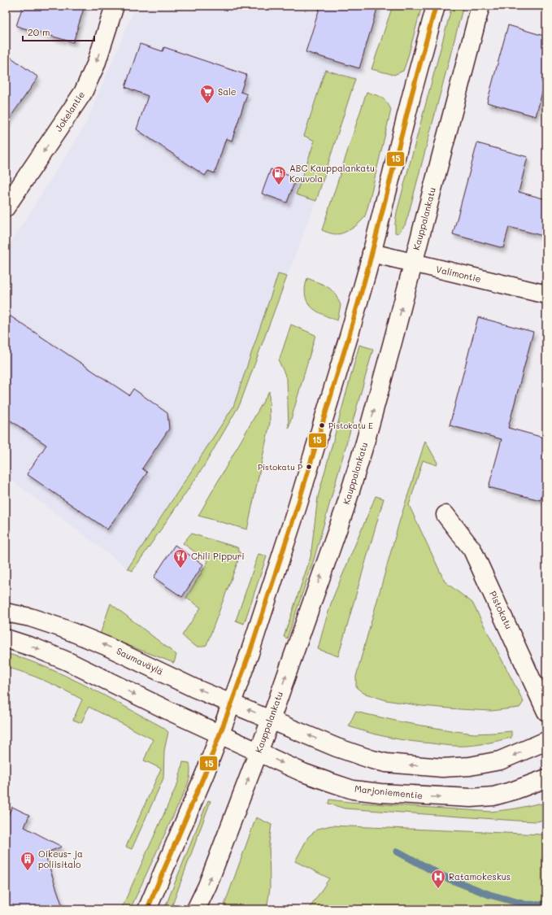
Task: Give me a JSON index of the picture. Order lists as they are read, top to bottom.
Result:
{
  "streets": {
    "main road": [
      "Jokelantie",
      "Kauppalankatu",
      "Valimontie",
      "Pistokatu",
      "Saumaväylä",
      "Marjoniementie"
    ]
  },
  "crossings": [
    ["Kauppalankatu", "Valimontie"],
    ["Kauppalankatu", "Saumaväylä"],
    ["Kauppalankatu", "Marjoniementie"]
  ],
  "one_way": ["Jokelantie"],
  "places": {
    "supermarket": ["Sale"],
    "fuel station": ["ABC Kauppalankatu Kouvola"],
    "other": ["Pistokatu E", "Pistokatu P"],
    "restaurant": ["Chili Pippuri"],
    "building": ["Oikeus- ja poliisitalo"],
    "hospital": ["Ratamokeskus"]
  },
  "lines": ["transit line 15"],
  "scale_bar": "20 m"
}
